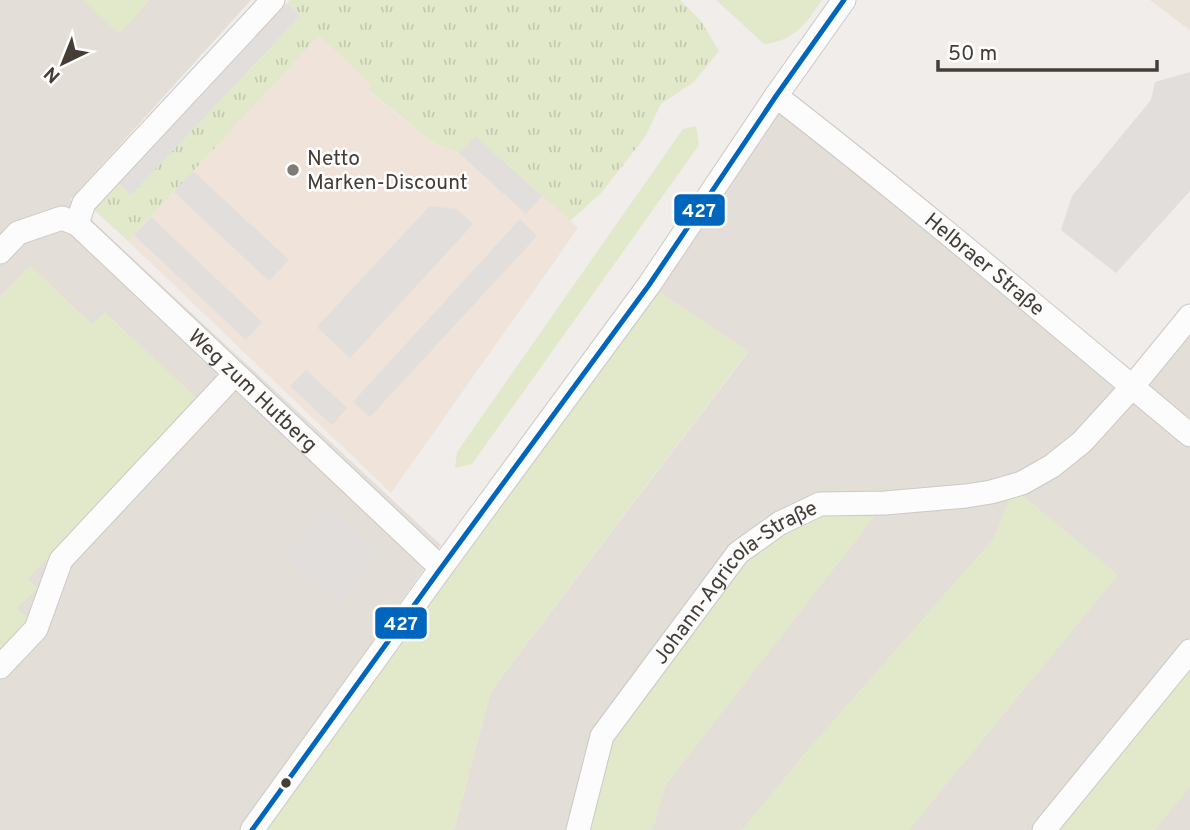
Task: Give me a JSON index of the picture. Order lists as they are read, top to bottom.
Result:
{
  "streets": {
    "street": ["Helbraer Straße", "Weg zum Hutberg", "Johann-Agricola-Straße"]
  },
  "crossings": [
    ["Helbraer Straße", "Johann-Agricola-Straße"]
  ],
  "places": ["Netto Marken-Discount"],
  "lines": ["transit line 427"],
  "scale_bar": "50 m",
  "north": "bottom left"
}
